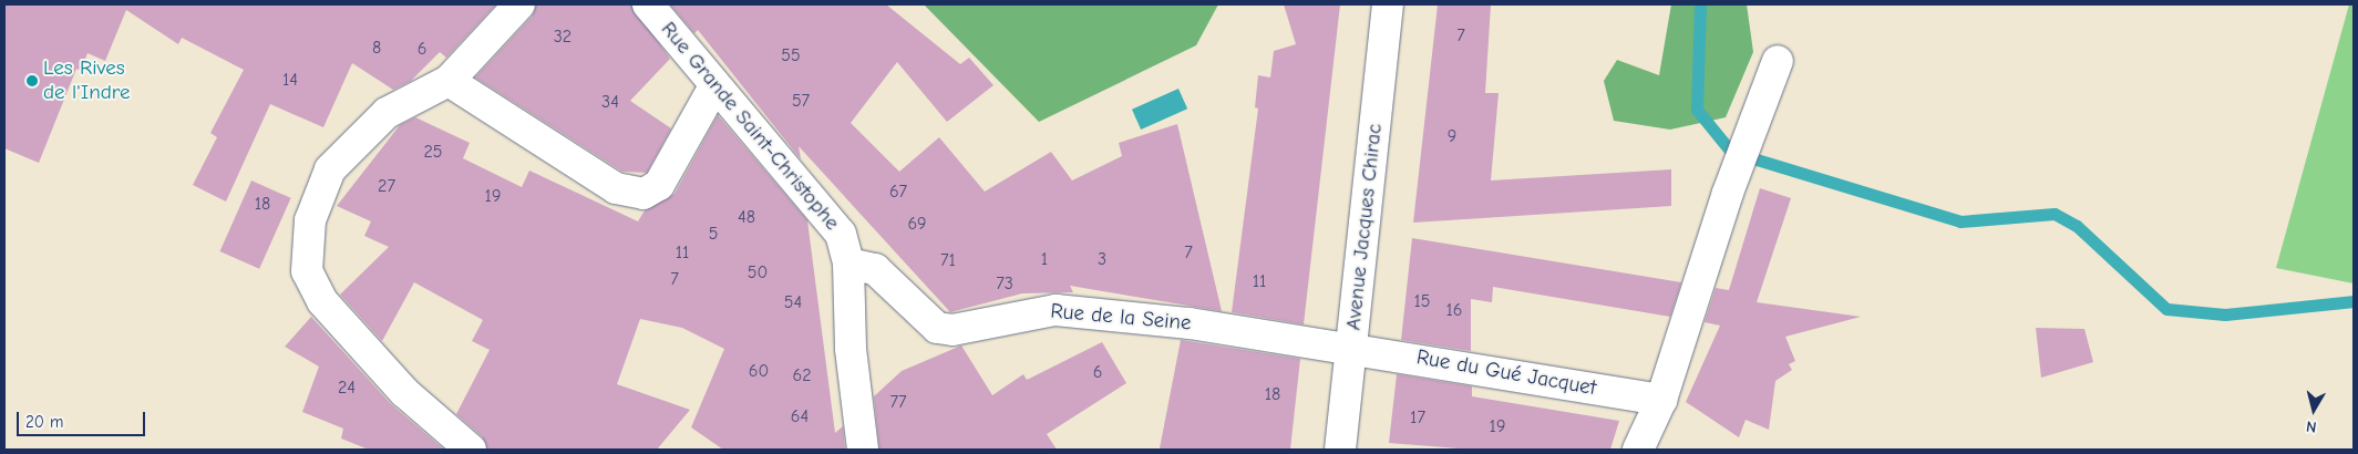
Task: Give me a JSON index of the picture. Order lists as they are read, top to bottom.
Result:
{
  "streets": {
    "street": [
      "Rue Grande Saint-Christophe",
      "Avenue Jacques Chirac",
      "Rue de la Seine",
      "Rue du Gué Jacquet"
    ]
  },
  "crossings": [
    ["Rue Grande Saint-Christophe", "Rue de la Seine"],
    ["Avenue Jacques Chirac", "Rue de la Seine"],
    ["Avenue Jacques Chirac", "Rue du Gué Jacquet"],
    ["Rue de la Seine", "Rue du Gué Jacquet"]
  ],
  "places": ["Les Rives de l'Indre"],
  "house_numbers": [
    "7",
    "32",
    "8",
    "6",
    "55",
    "14",
    "57",
    "34",
    "9",
    "25",
    "27",
    "67",
    "19",
    "18",
    "48",
    "69",
    "5",
    "11",
    "7",
    "1",
    "3",
    "71",
    "50",
    "7",
    "11",
    "73",
    "15",
    "54",
    "16",
    "60",
    "6",
    "62",
    "24",
    "18",
    "77",
    "64",
    "17",
    "19"
  ],
  "scale_bar": "20 m",
  "north": "bottom"
}
